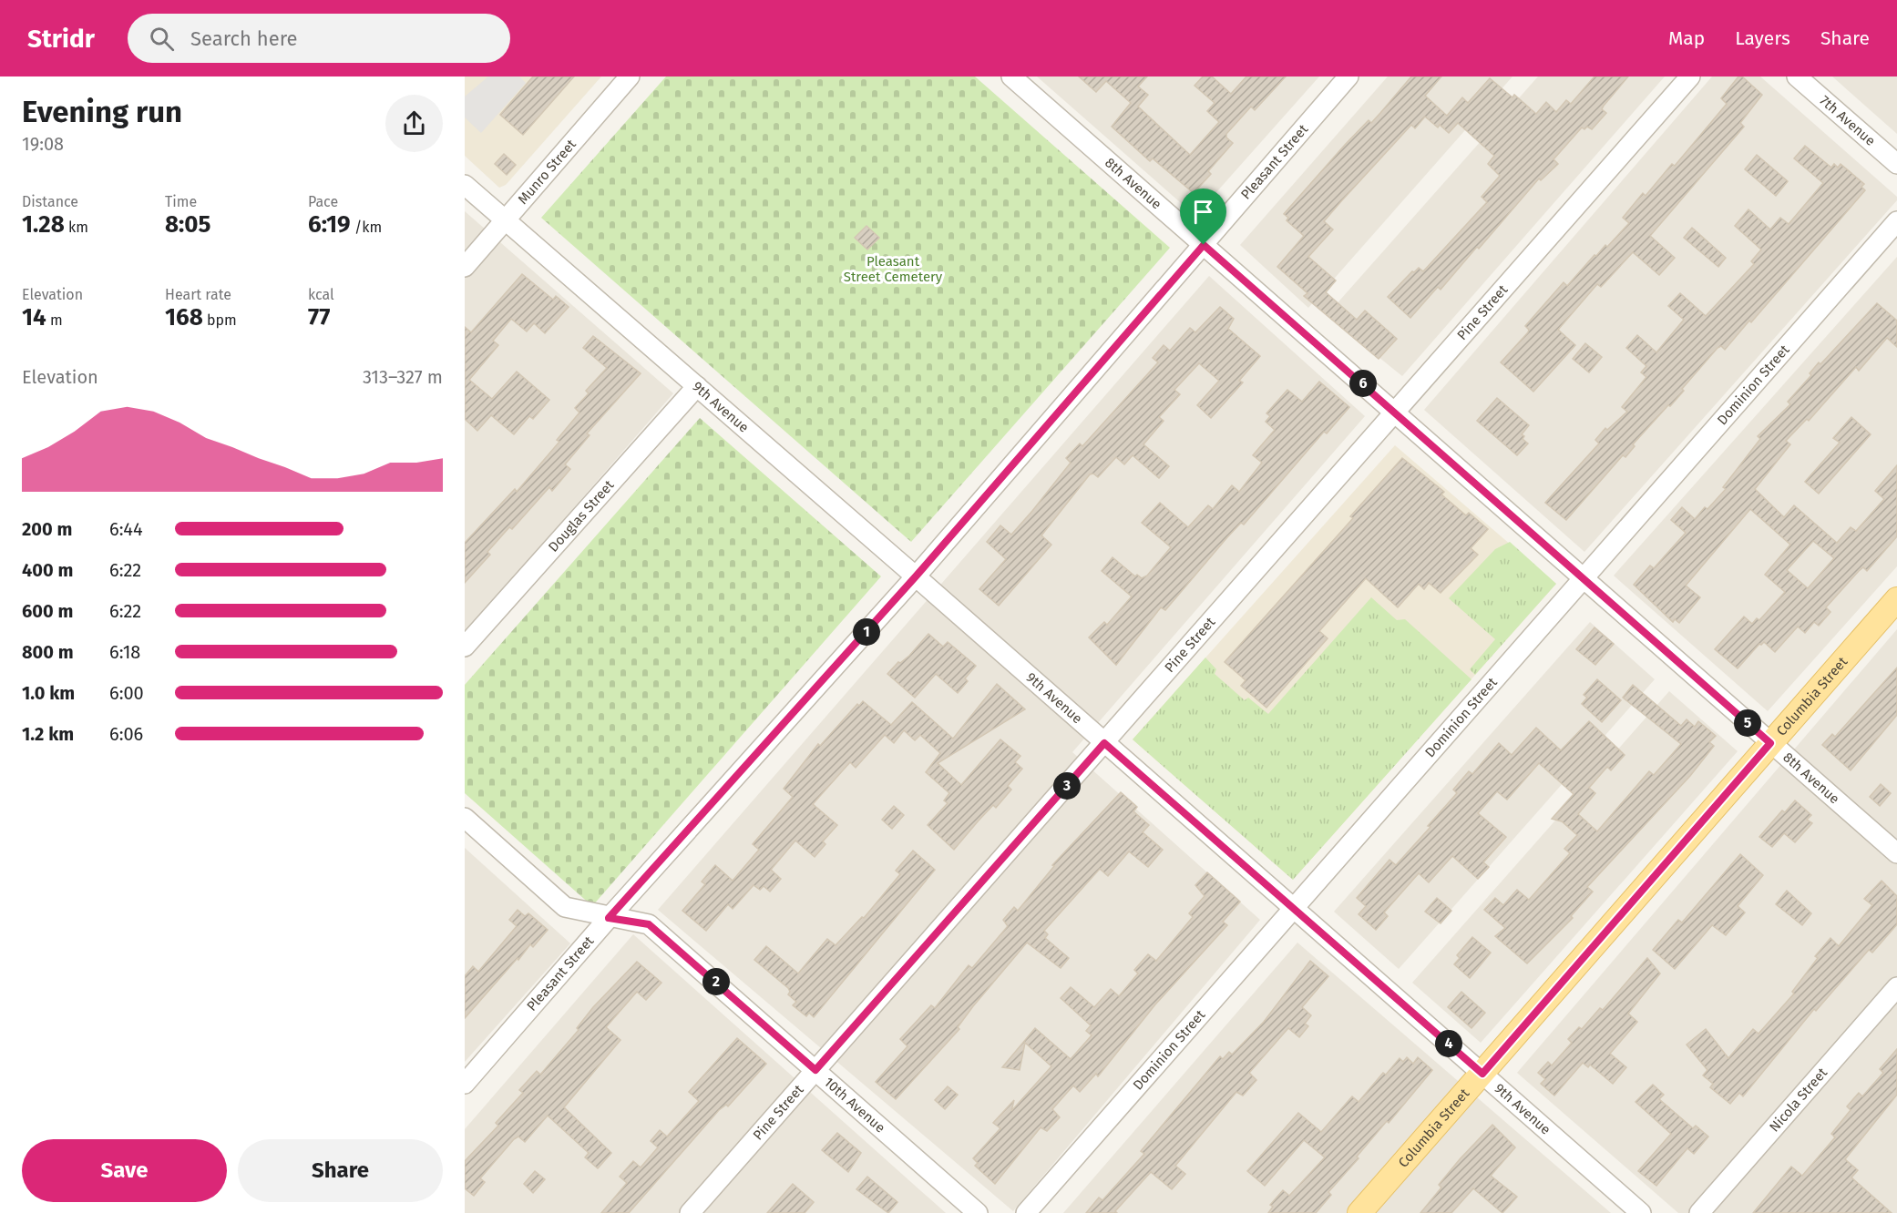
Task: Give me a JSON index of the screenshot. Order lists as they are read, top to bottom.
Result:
{
  "streets": {
    "main road": ["Columbia Street"],
    "street": [
      "7th Avenue",
      "Pleasant Street",
      "Munro Street",
      "8th Avenue",
      "Pine Street",
      "Dominion Street",
      "9th Avenue",
      "Douglas Street",
      "Nicola Street",
      "10th Avenue"
    ]
  },
  "crossings": [
    ["Pleasant Street", "8th Avenue"],
    ["Pleasant Street", "9th Avenue"],
    ["Pleasant Street", "10th Avenue"],
    ["Munro Street", "9th Avenue"],
    ["8th Avenue", "Pine Street"],
    ["8th Avenue", "Dominion Street"],
    ["8th Avenue", "Columbia Street"],
    ["Pine Street", "9th Avenue"],
    ["Pine Street", "10th Avenue"],
    ["Dominion Street", "9th Avenue"],
    ["9th Avenue", "Douglas Street"],
    ["9th Avenue", "Columbia Street"]
  ],
  "parks": ["Pleasant Street Cemetery"],
  "page": {
    "header": "Stridr",
    "search": "Search here",
    "nav": ["Map", "Layers", "Share"],
    "heading": ["Evening run", "19:08"],
    "stats": [
      ["Distance", "1.28 km"],
      ["Time", "8:05"],
      ["Pace", "6:19 /km"],
      ["Elevation", "14 m"],
      ["Heart rate", "168 bpm"],
      ["kcal", "77"]
    ],
    "chart": ["Elevation", "313–327 m"],
    "pins": [
      "6",
      "1",
      "5",
      "3",
      "2",
      "4"
    ],
    "list": [
      {
        "name": "200 m",
        "note": "6:44"
      },
      {
        "name": "400 m",
        "note": "6:22"
      },
      {
        "name": "600 m",
        "note": "6:22"
      },
      {
        "name": "800 m",
        "note": "6:18"
      },
      {
        "name": "1.0 km",
        "note": "6:00"
      },
      {
        "name": "1.2 km",
        "note": "6:06"
      }
    ],
    "buttons": ["Save", "Share"]
  }
}
